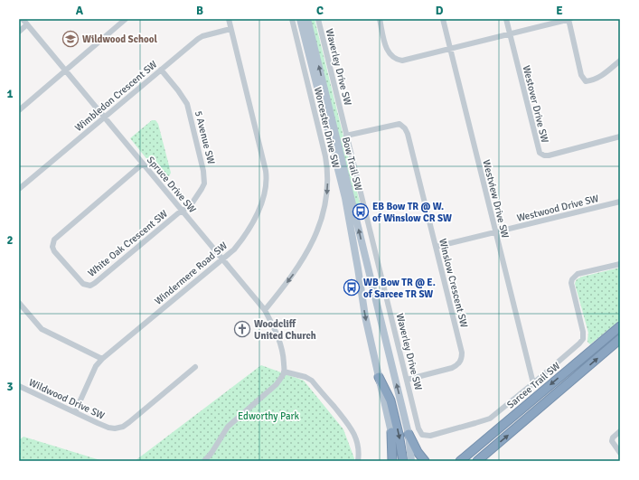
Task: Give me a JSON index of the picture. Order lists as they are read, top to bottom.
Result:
{
  "streets": {
    "highway": ["Sarcee Trail SW"],
    "main road": ["Bow Trail SW"],
    "street": [
      "Waverley Drive SW",
      "Wimbledon Crescent SW",
      "Westover Drive SW",
      "Worcester Drive SW",
      "5 Avenue SW",
      "Spruce Drive SW",
      "Westview Drive SW",
      "Westwood Drive SW",
      "White Oak Crescent SW",
      "Windermere Road SW",
      "Winslow Crescent SW",
      "Wildwood Drive SW"
    ]
  },
  "crossings": [
    ["Waverley Drive SW", "Westview Drive SW"],
    ["Waverley Drive SW", "Winslow Crescent SW"],
    ["Wimbledon Crescent SW", "5 Avenue SW"],
    ["Wimbledon Crescent SW", "Spruce Drive SW"],
    ["Wimbledon Crescent SW", "Windermere Road SW"],
    ["Worcester Drive SW", "Spruce Drive SW"],
    ["5 Avenue SW", "Spruce Drive SW"],
    ["5 Avenue SW", "White Oak Crescent SW"],
    ["Spruce Drive SW", "White Oak Crescent SW"],
    ["Spruce Drive SW", "Windermere Road SW"],
    ["Westview Drive SW", "Westwood Drive SW"],
    ["Westwood Drive SW", "Winslow Crescent SW"],
    ["Windermere Road SW", "Wildwood Drive SW"]
  ],
  "one_way": ["Worcester Drive SW"],
  "parks": ["Edworthy Park"],
  "places": {
    "school or university": ["Wildwood School"],
    "bus stop": ["EB Bow TR @ W. of Winslow CR SW", "WB Bow TR @ E. of Sarcee TR SW"],
    "church": ["Woodcliff United Church"]
  },
  "grid": {
    "columns": [
      "A",
      "B",
      "C",
      "D",
      "E"
    ],
    "rows": ["1", "2", "3"]
  }
}
